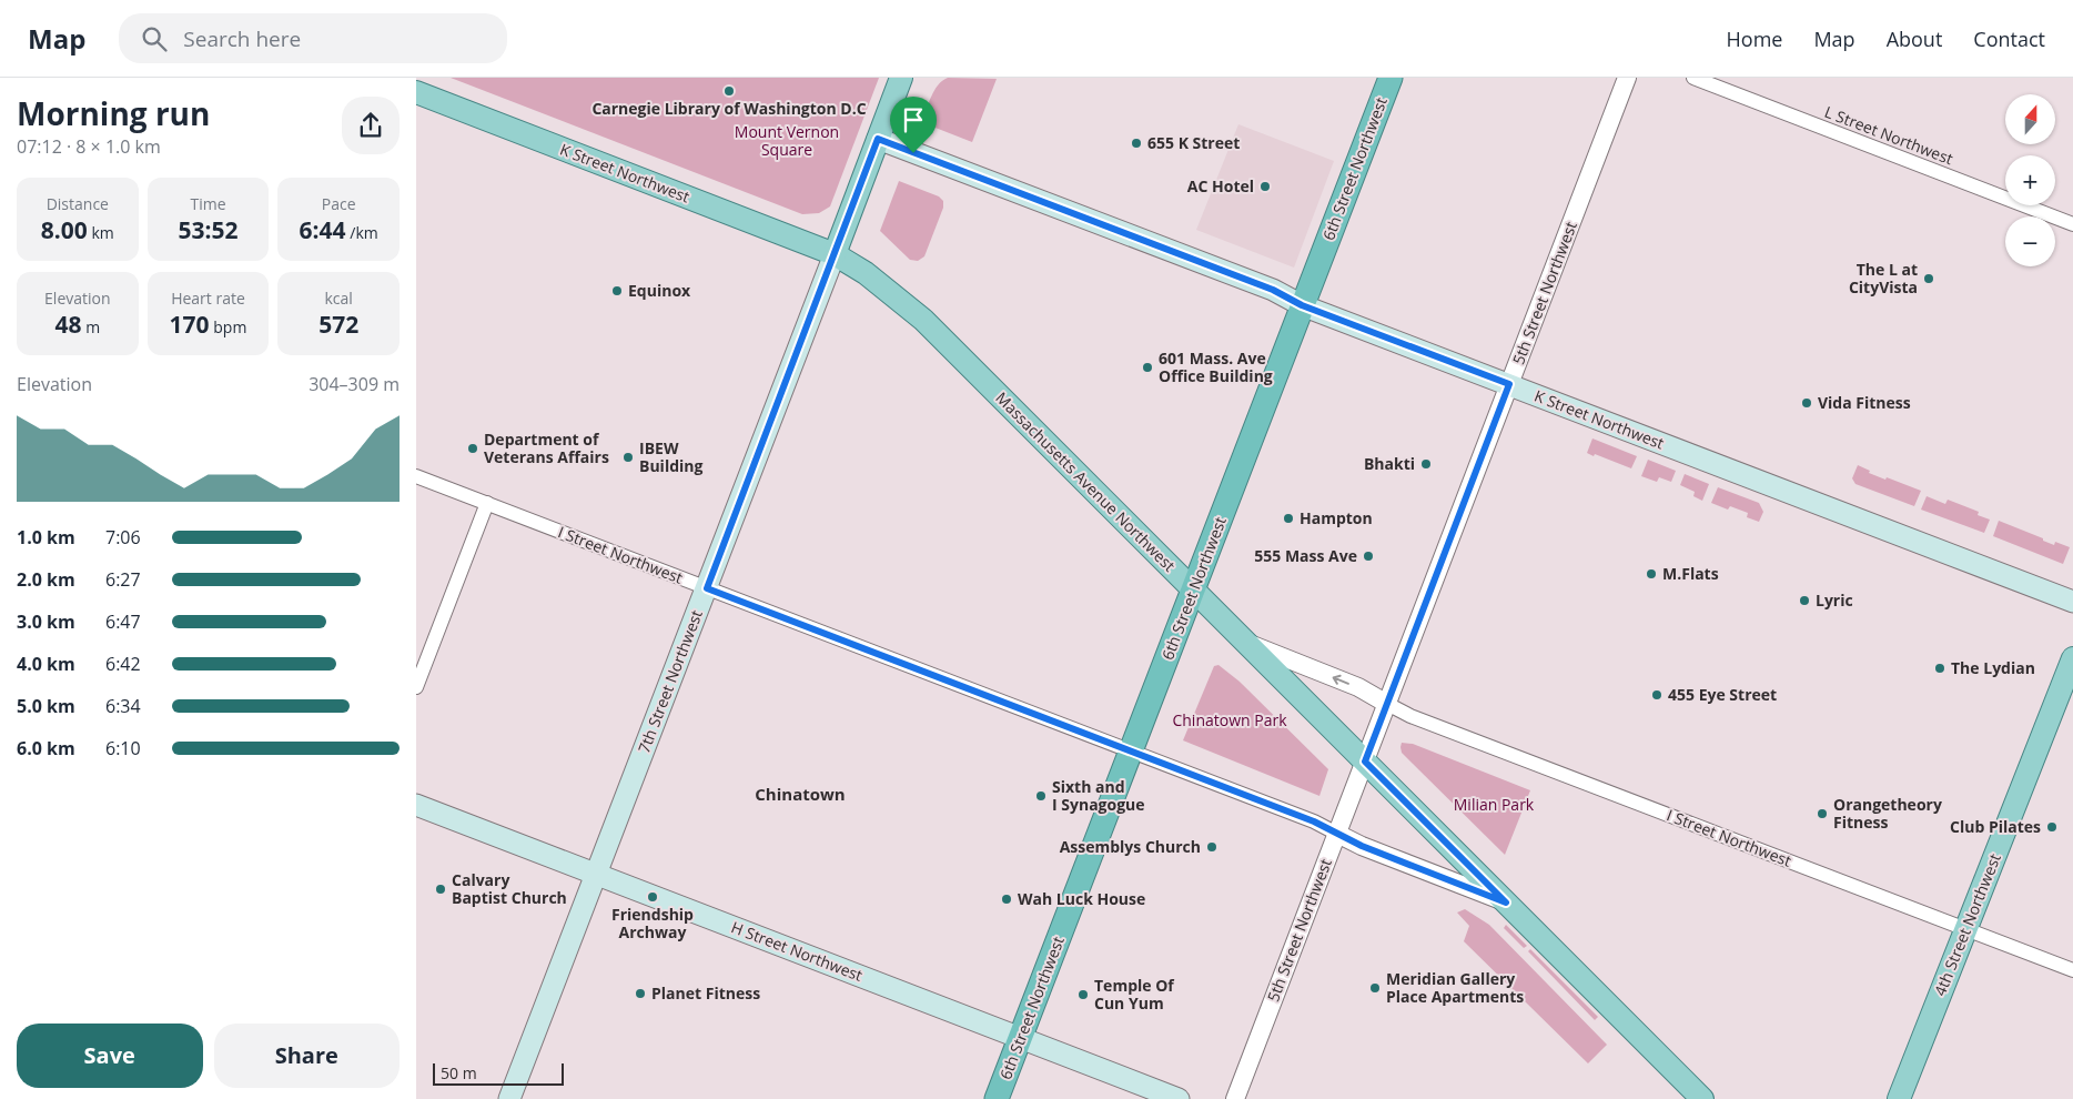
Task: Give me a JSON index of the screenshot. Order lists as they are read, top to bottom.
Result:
{
  "streets": {
    "highway": ["6th Street Northwest"],
    "main road": [
      "K Street Northwest",
      "Massachusetts Avenue Northwest",
      "7th Street Northwest",
      "4th Street Northwest",
      "H Street Northwest"
    ],
    "street": ["L Street Northwest", "5th Street Northwest", "I Street Northwest"]
  },
  "crossings": [
    ["6th Street Northwest", "K Street Northwest"],
    ["6th Street Northwest", "Massachusetts Avenue Northwest"],
    ["6th Street Northwest", "I Street Northwest"],
    ["6th Street Northwest", "H Street Northwest"],
    ["K Street Northwest", "5th Street Northwest"],
    ["K Street Northwest", "Massachusetts Avenue Northwest"],
    ["K Street Northwest", "7th Street Northwest"],
    ["5th Street Northwest", "Massachusetts Avenue Northwest"],
    ["5th Street Northwest", "I Street Northwest"],
    ["Massachusetts Avenue Northwest", "I Street Northwest"],
    ["Massachusetts Avenue Northwest", "7th Street Northwest"],
    ["I Street Northwest", "7th Street Northwest"],
    ["I Street Northwest", "4th Street Northwest"],
    ["7th Street Northwest", "H Street Northwest"]
  ],
  "districts": ["Chinatown"],
  "parks": ["Mount Vernon Square", "Chinatown Park", "Milian Park"],
  "places": [
    "Carnegie Library of Washington D.C",
    "655 K Street",
    "AC Hotel",
    "The L at CityVista",
    "Equinox",
    "601 Mass. Ave Office Building",
    "Vida Fitness",
    "Department of Veterans Affairs",
    "IBEW Building",
    "Bhakti",
    "Hampton",
    "555 Mass Ave",
    "M.Flats",
    "Lyric",
    "The Lydian",
    "455 Eye Street",
    "Sixth and I Synagogue",
    "Orangetheory Fitness",
    "Club Pilates",
    "Assemblys Church",
    "Calvary Baptist Church",
    "Friendship Archway",
    "Wah Luck House",
    "Meridian Gallery Place Apartments",
    "Planet Fitness",
    "Temple Of Cun Yum"
  ],
  "scale_bar": "50 m",
  "north": "top",
  "page": {
    "header": "Map",
    "search": "Search here",
    "nav": [
      "Home",
      "Map",
      "About",
      "Contact"
    ],
    "heading": ["Morning run", "07:12 · 8 × 1.0 km"],
    "map_buttons": ["+", "−"],
    "stats": [
      ["Distance", "8.00 km"],
      ["Time", "53:52"],
      ["Pace", "6:44 /km"],
      ["Elevation", "48 m"],
      ["Heart rate", "170 bpm"],
      ["kcal", "572"]
    ],
    "chart": ["Elevation", "304–309 m"],
    "list": [
      {
        "name": "1.0 km",
        "note": "7:06"
      },
      {
        "name": "2.0 km",
        "note": "6:27"
      },
      {
        "name": "3.0 km",
        "note": "6:47"
      },
      {
        "name": "4.0 km",
        "note": "6:42"
      },
      {
        "name": "5.0 km",
        "note": "6:34"
      },
      {
        "name": "6.0 km",
        "note": "6:10"
      }
    ],
    "buttons": ["Save", "Share"],
    "scale": "50 m"
  }
}
